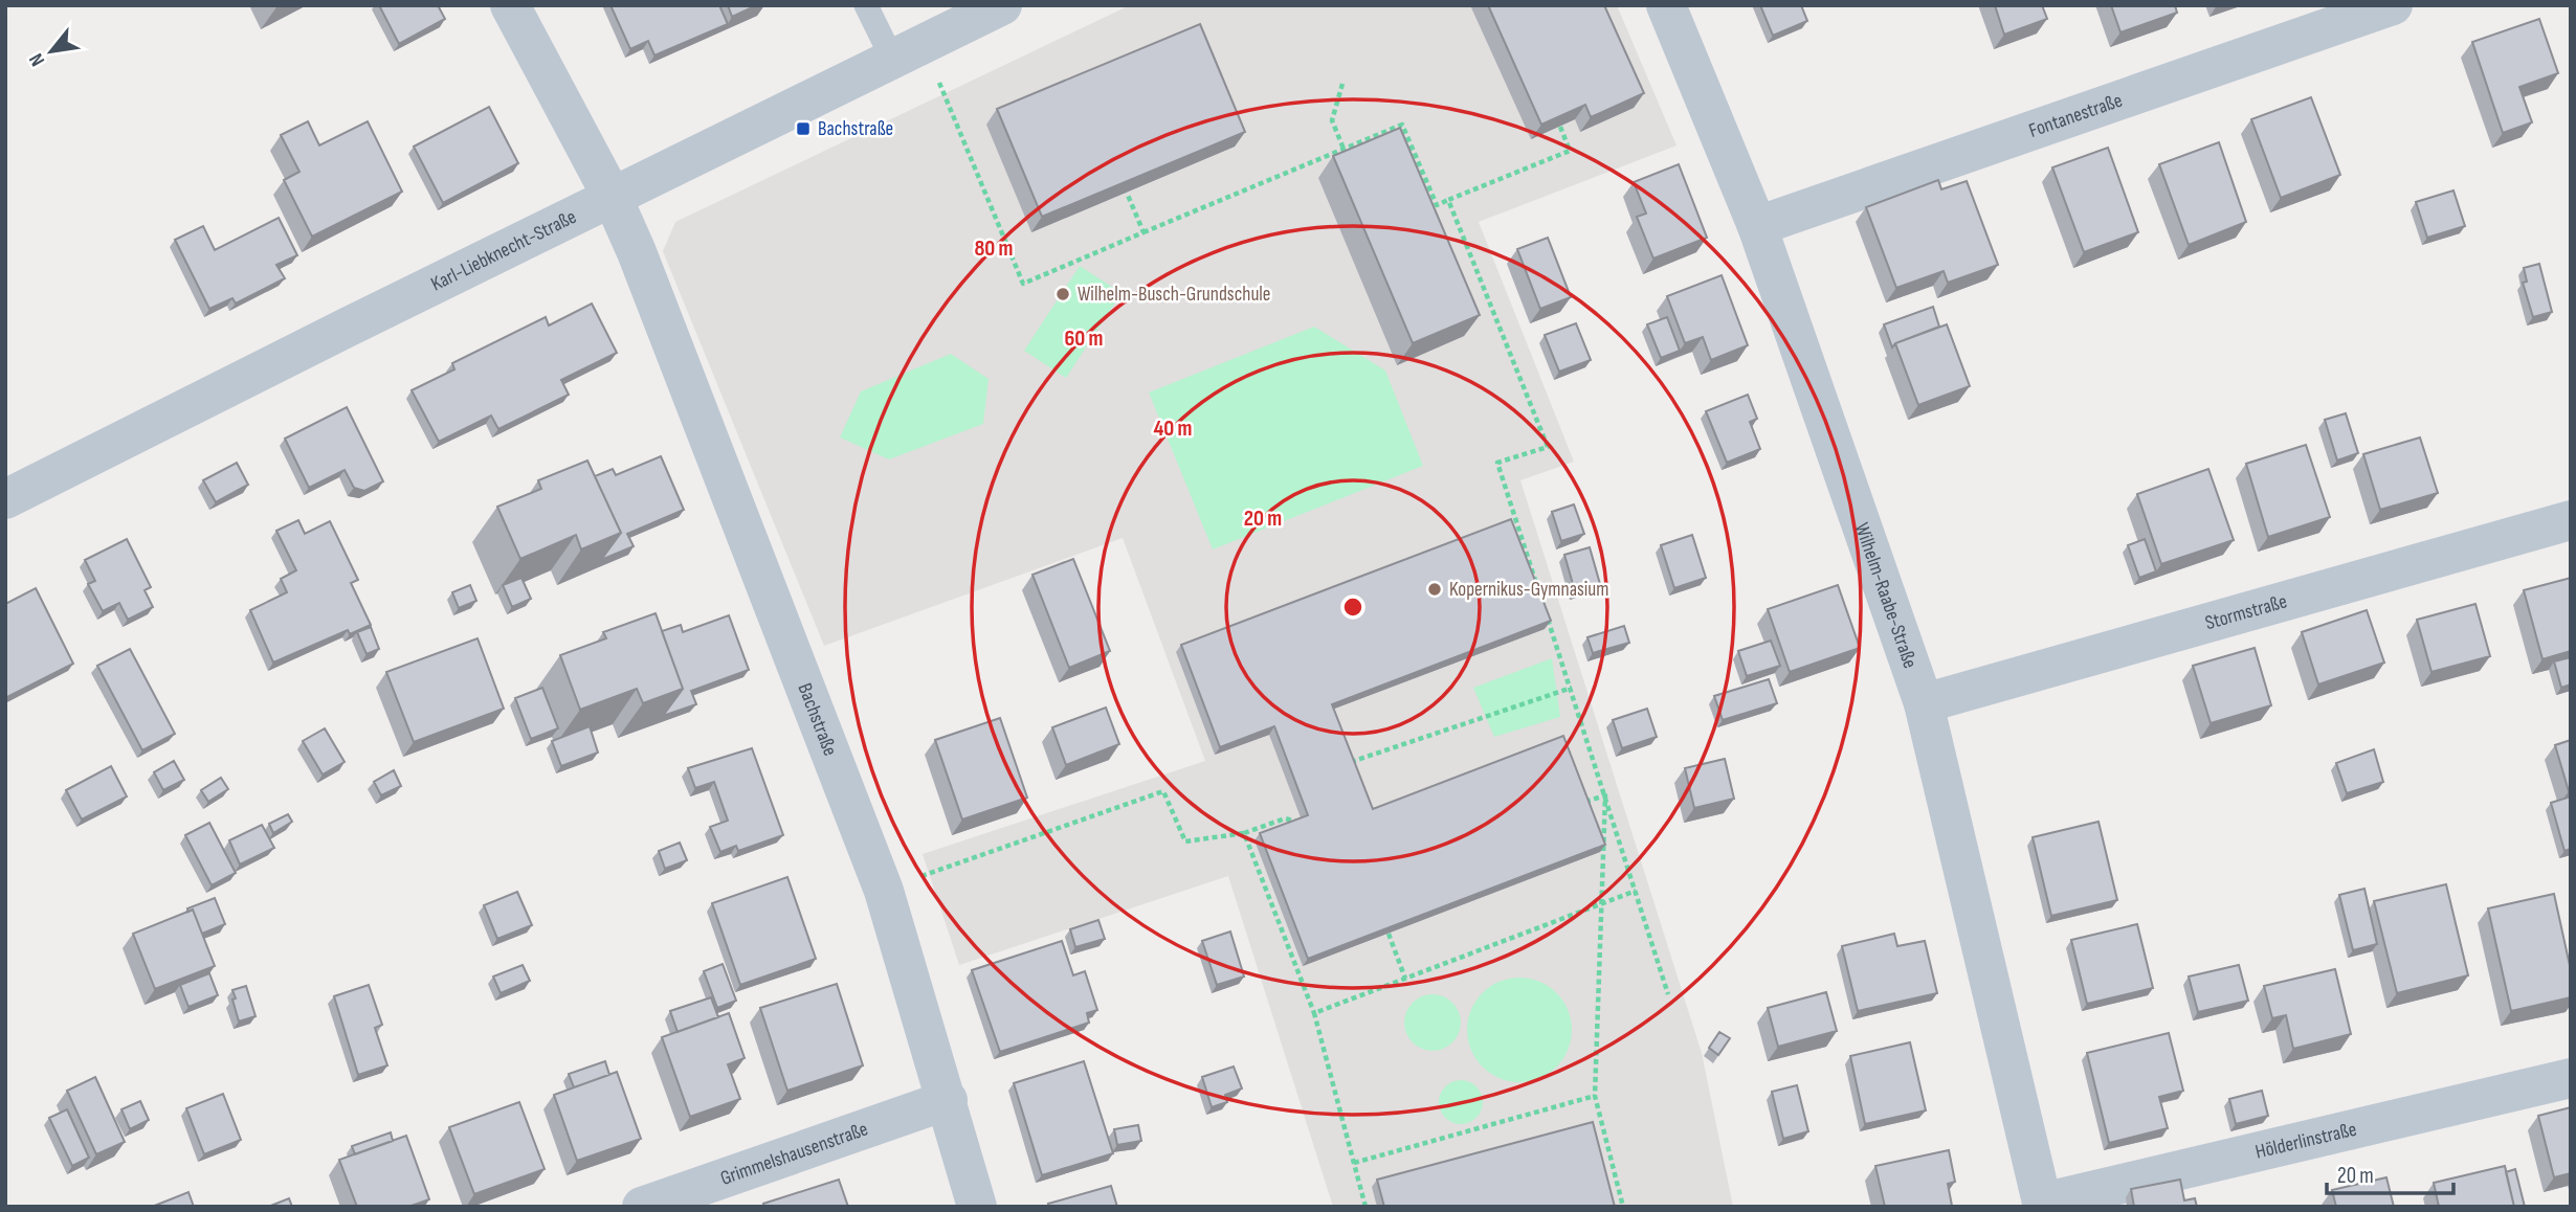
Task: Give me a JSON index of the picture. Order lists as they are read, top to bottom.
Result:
{
  "streets": {
    "street": [
      "Fontanestraße",
      "Karl-Liebknecht-Straße",
      "Wilhelm-Raabe-Straße",
      "Stormstraße",
      "Bachstraße",
      "Hölderlinstraße",
      "Grimmelshausenstraße"
    ]
  },
  "crossings": [
    ["Fontanestraße", "Wilhelm-Raabe-Straße"],
    ["Karl-Liebknecht-Straße", "Bachstraße"],
    ["Wilhelm-Raabe-Straße", "Stormstraße"],
    ["Wilhelm-Raabe-Straße", "Hölderlinstraße"],
    ["Bachstraße", "Grimmelshausenstraße"]
  ],
  "places": {
    "transit": ["Bachstraße"],
    "other": ["Wilhelm-Busch-Grundschule", "Kopernikus-Gymnasium"]
  },
  "scale_bar": "20 m",
  "north": "bottom left",
  "rings": [
    "80 m",
    "60 m",
    "40 m",
    "20 m"
  ]
}
